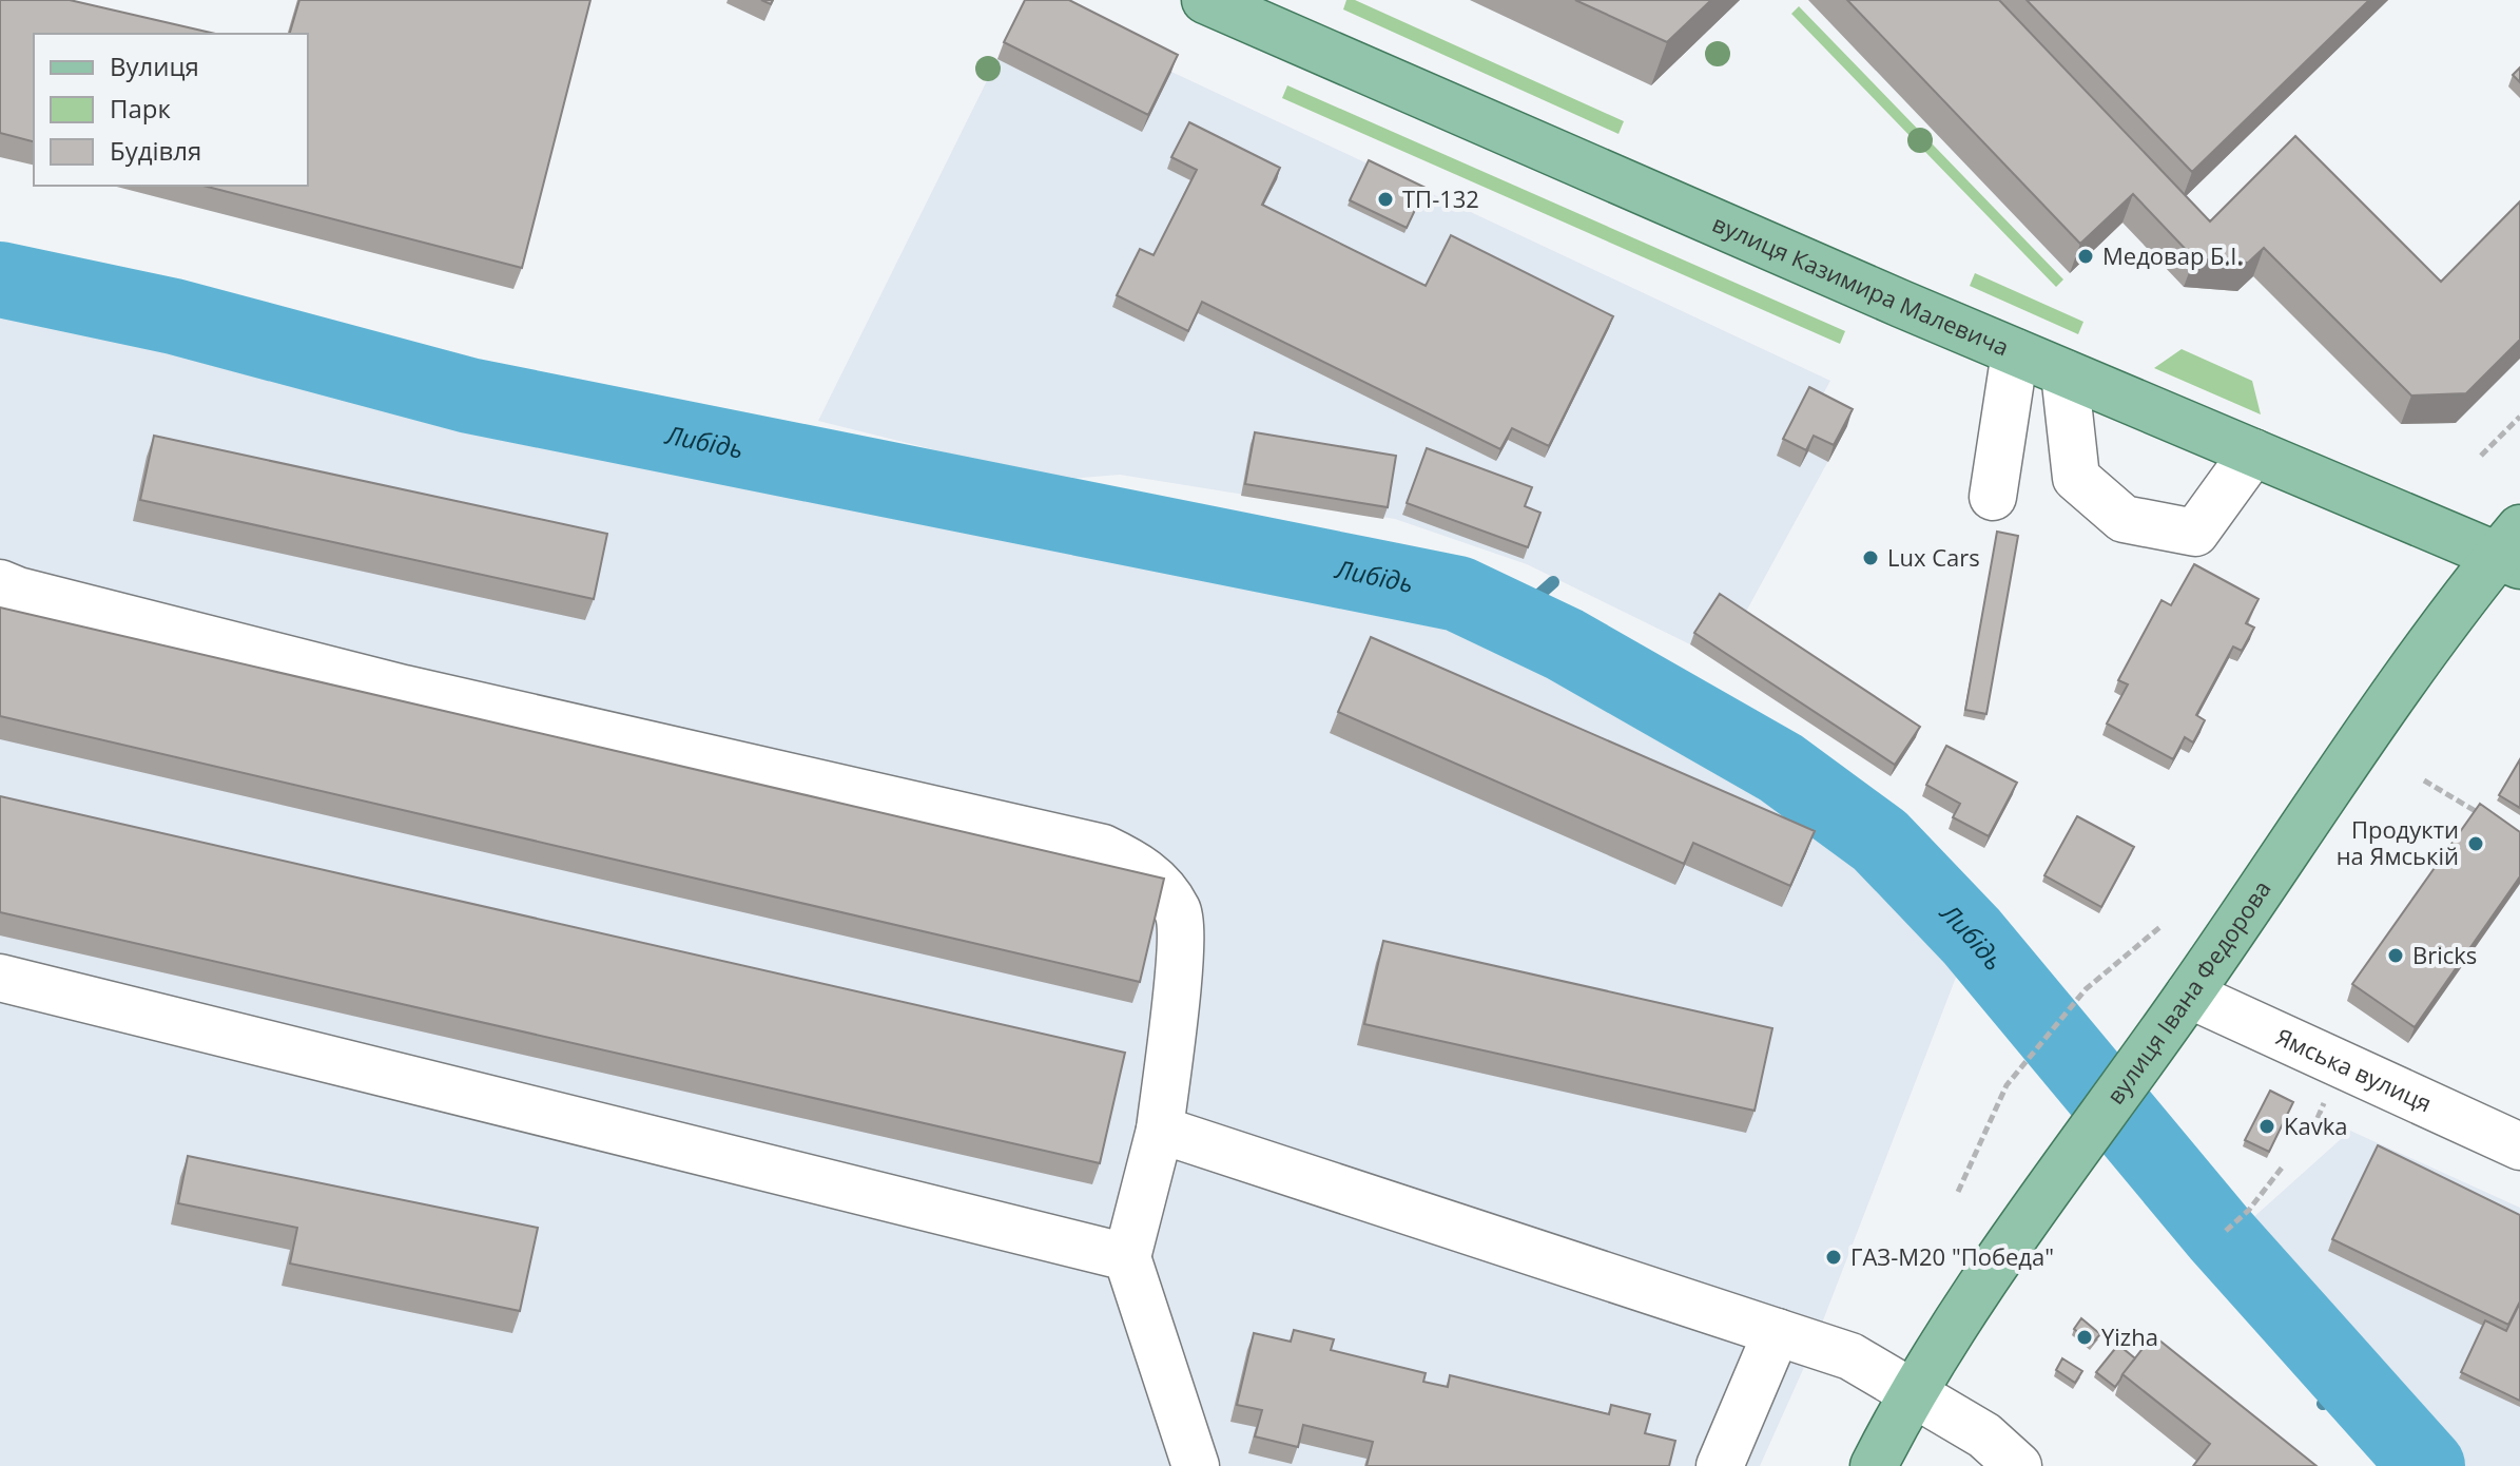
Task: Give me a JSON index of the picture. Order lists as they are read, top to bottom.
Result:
{
  "streets": {
    "main road": ["вулиця Казимира Малевича", "вулиця Івана Федорова"],
    "street": ["Ямська вулиця"]
  },
  "crossings": [
    ["вулиця Казимира Малевича", "вулиця Івана Федорова"],
    ["вулиця Івана Федорова", "Ямська вулиця"]
  ],
  "water": ["Либідь"],
  "places": [
    "ТП-132",
    "Медовар Б.І.",
    "Lux Cars",
    "Продукти на Ямській",
    "Bricks",
    "Kavka",
    "ГАЗ-М20 \"Победа\"",
    "Yizha"
  ],
  "legend": ["Вулиця", "Парк", "Будівля"]
}
